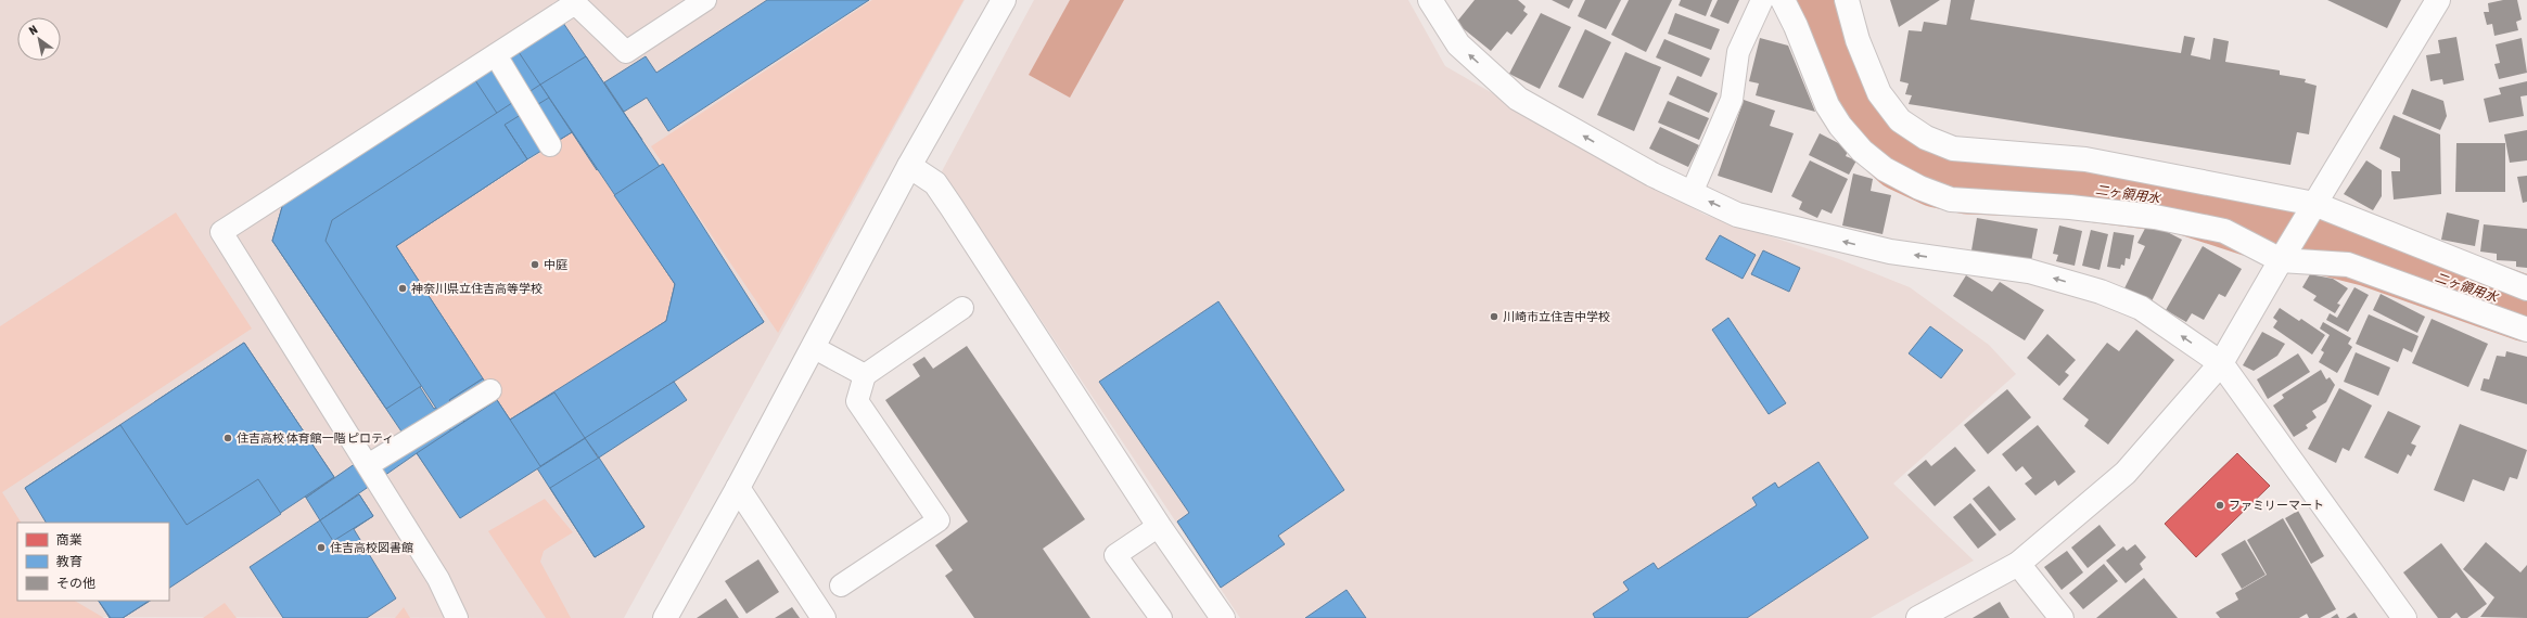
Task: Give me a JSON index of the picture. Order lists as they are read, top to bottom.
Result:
{
  "water": ["二ヶ領用水"],
  "places": [
    "中庭",
    "神奈川県立住吉高等学校",
    "川崎市立住吉中学校",
    "住吉高校 体育館一階 ピロティ",
    "ファミリーマート",
    "住吉高校図書館"
  ],
  "legend": ["商業", "教育", "その他"],
  "north": "top left"
}
